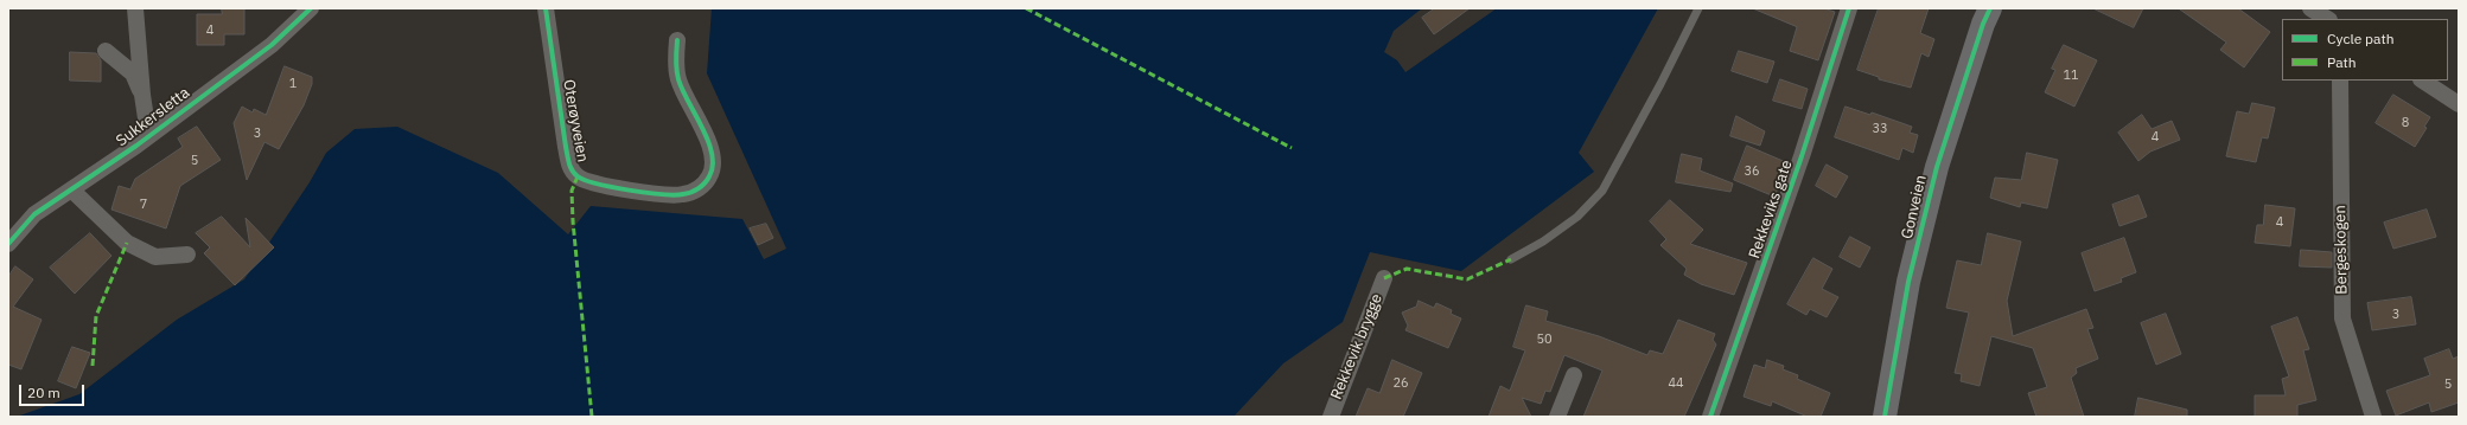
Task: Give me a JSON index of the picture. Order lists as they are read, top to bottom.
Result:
{
  "streets": {
    "street": [
      "Sukkersletta",
      "Oterøyveien",
      "Gonveien",
      "Rekkeviks gate",
      "Bergeskogen",
      "Rekkevik brygge"
    ]
  },
  "house_numbers": [
    "4",
    "11",
    "1",
    "8",
    "33",
    "3",
    "4",
    "5",
    "36",
    "7",
    "4",
    "3",
    "50",
    "26",
    "44",
    "5"
  ],
  "legend": ["Cycle path", "Path"],
  "scale_bar": "20 m"
}
